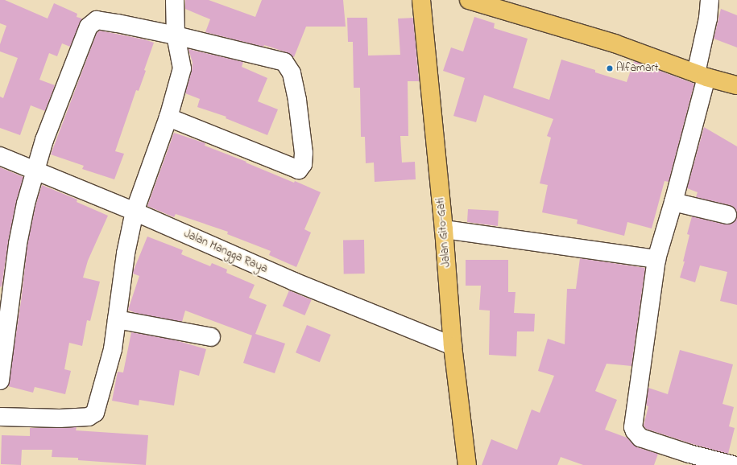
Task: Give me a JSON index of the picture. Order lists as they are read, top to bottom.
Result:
{
  "streets": {
    "main road": ["Jalan Gito-Gati"],
    "street": ["Jalan Mangga Raya"]
  },
  "crossings": [
    ["Jalan Gito-Gati", "Jalan Mangga Raya"]
  ],
  "places": ["Alfamart"]
}
